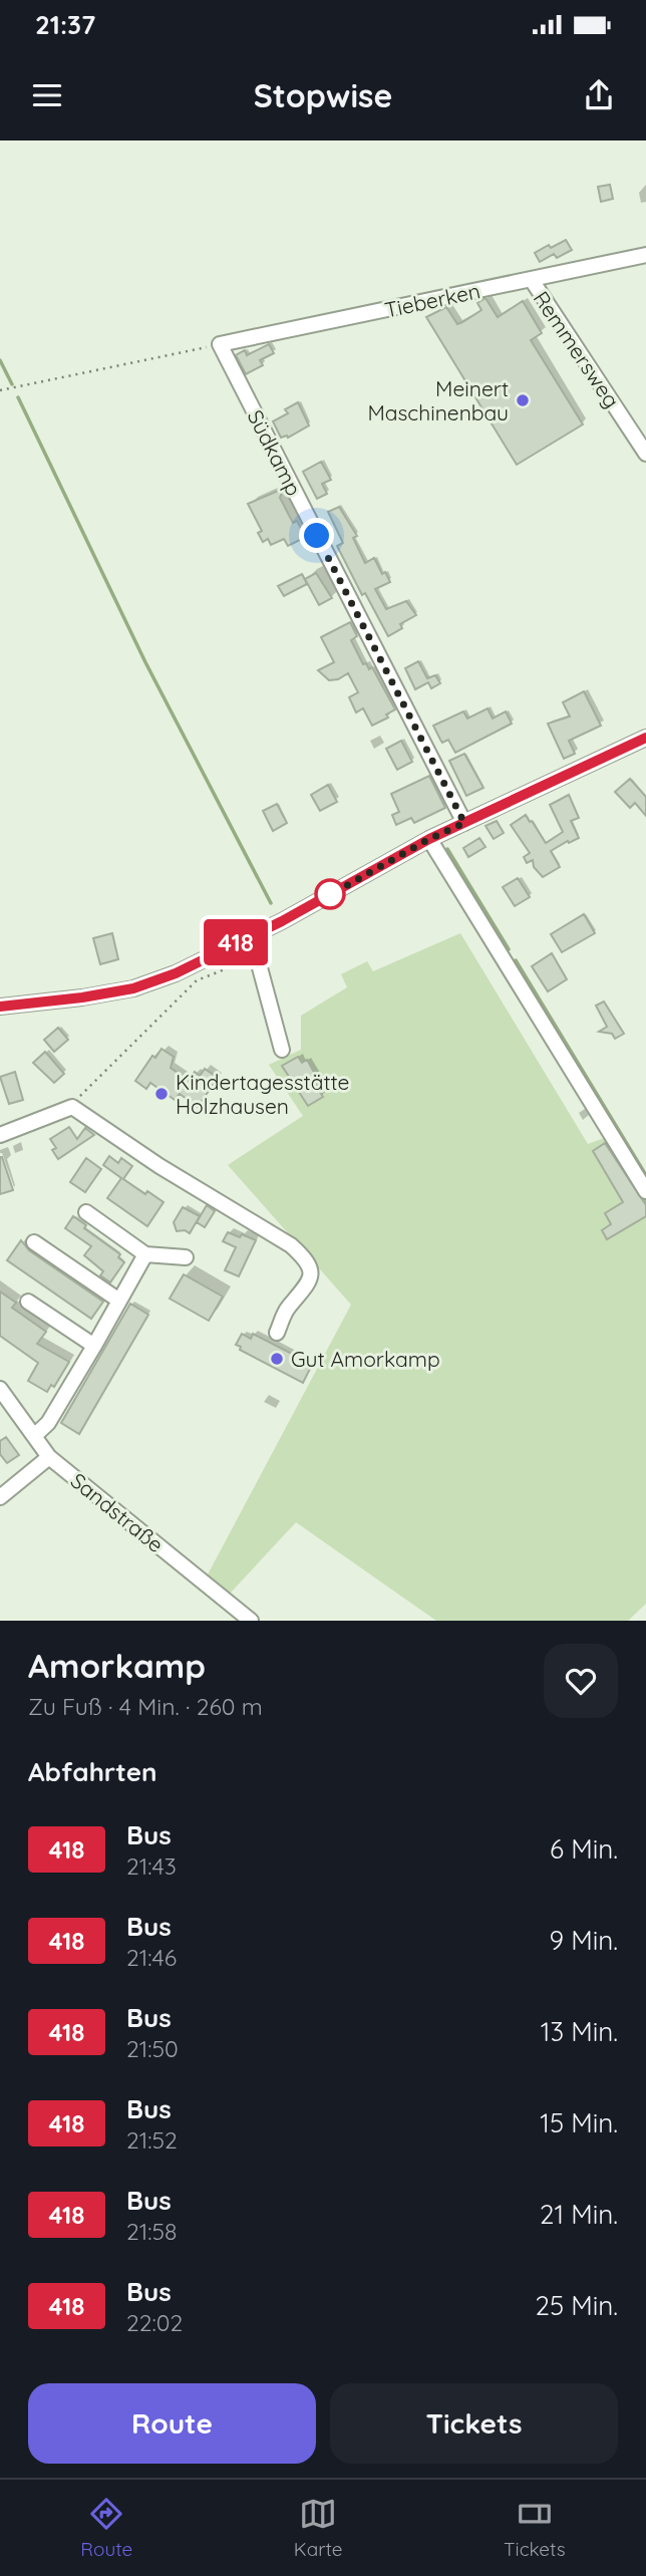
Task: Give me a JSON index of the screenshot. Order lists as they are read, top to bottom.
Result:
{
  "streets": {
    "street": [
      "Tieberken",
      "Remmersweg",
      "Südkamp",
      "Sandstraße"
    ]
  },
  "crossings": [
    ["Tieberken", "Remmersweg"],
    ["Tieberken", "Südkamp"]
  ],
  "places": ["Meinert Maschinenbau", "Kindertagesstätte Holzhausen", "Gut Amorkamp"],
  "lines": ["bus line 418"],
  "page": {
    "status": "21:37",
    "header": "Stopwise",
    "on_map": "418",
    "heading": [
      ["Amorkamp", "Zu Fuß · 4 Min. · 260 m"],
      "Abfahrten"
    ],
    "list": [
      {
        "mark": "418",
        "name": "Bus",
        "note": "21:43",
        "value": "6 Min."
      },
      {
        "mark": "418",
        "name": "Bus",
        "note": "21:46",
        "value": "9 Min."
      },
      {
        "mark": "418",
        "name": "Bus",
        "note": "21:50",
        "value": "13 Min."
      },
      {
        "mark": "418",
        "name": "Bus",
        "note": "21:52",
        "value": "15 Min."
      },
      {
        "mark": "418",
        "name": "Bus",
        "note": "21:58",
        "value": "21 Min."
      },
      {
        "mark": "418",
        "name": "Bus",
        "note": "22:02",
        "value": "25 Min."
      }
    ],
    "buttons": ["Route", "Tickets"],
    "tabs": ["Route", "Karte", "Tickets"]
  }
}
